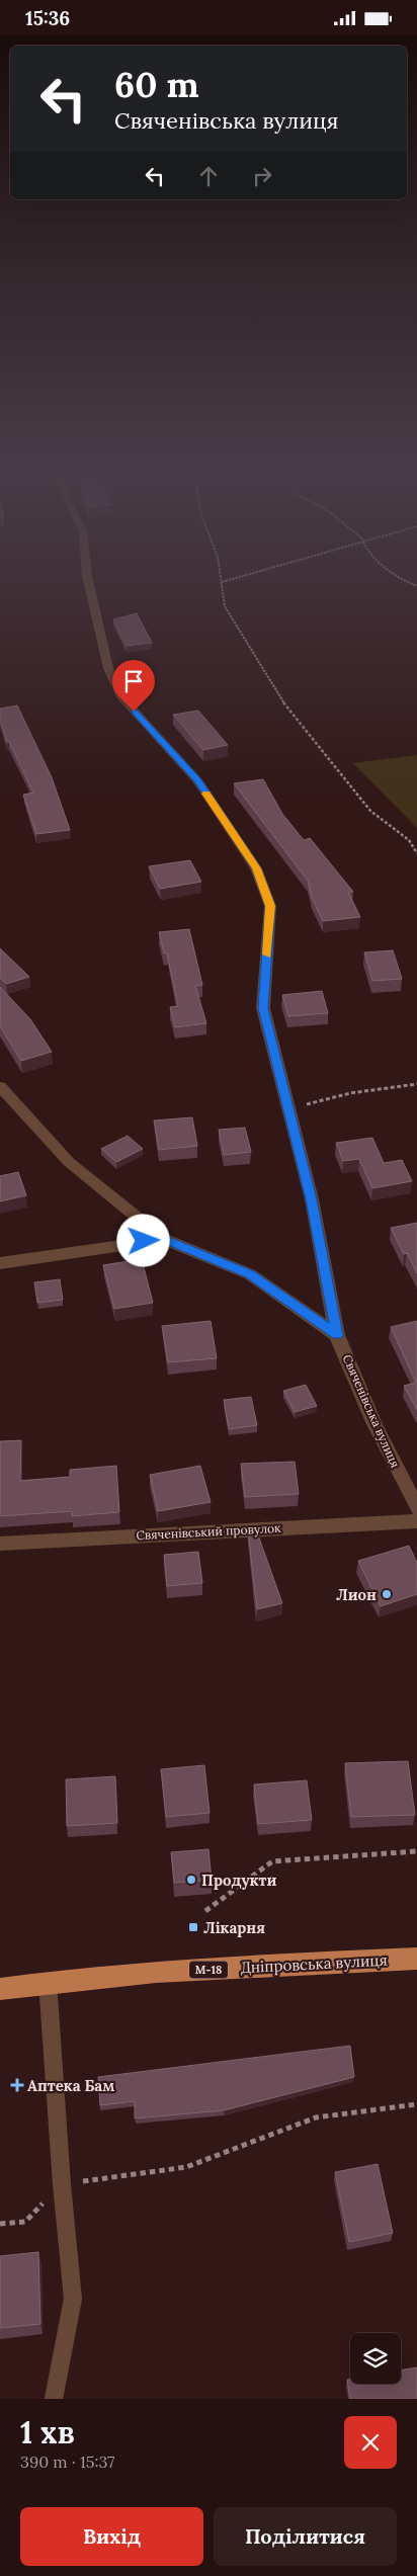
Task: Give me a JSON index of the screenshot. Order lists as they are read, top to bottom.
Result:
{
  "streets": {
    "highway": ["Дніпровська вулиця", "М-18"],
    "street": ["Свяченівська вулиця", "Свяченівський провулок"]
  },
  "places": {
    "other": ["Лион", "Продукти"],
    "transit": ["Лікарня"],
    "health": ["Аптека Бам"]
  },
  "page": {
    "status": "15:36",
    "turn": ["60 m", "Свяченівська вулиця"],
    "heading": ["1 хв", "390 m · 15:37"],
    "buttons": ["Вихід", "Поділитися"]
  }
}
